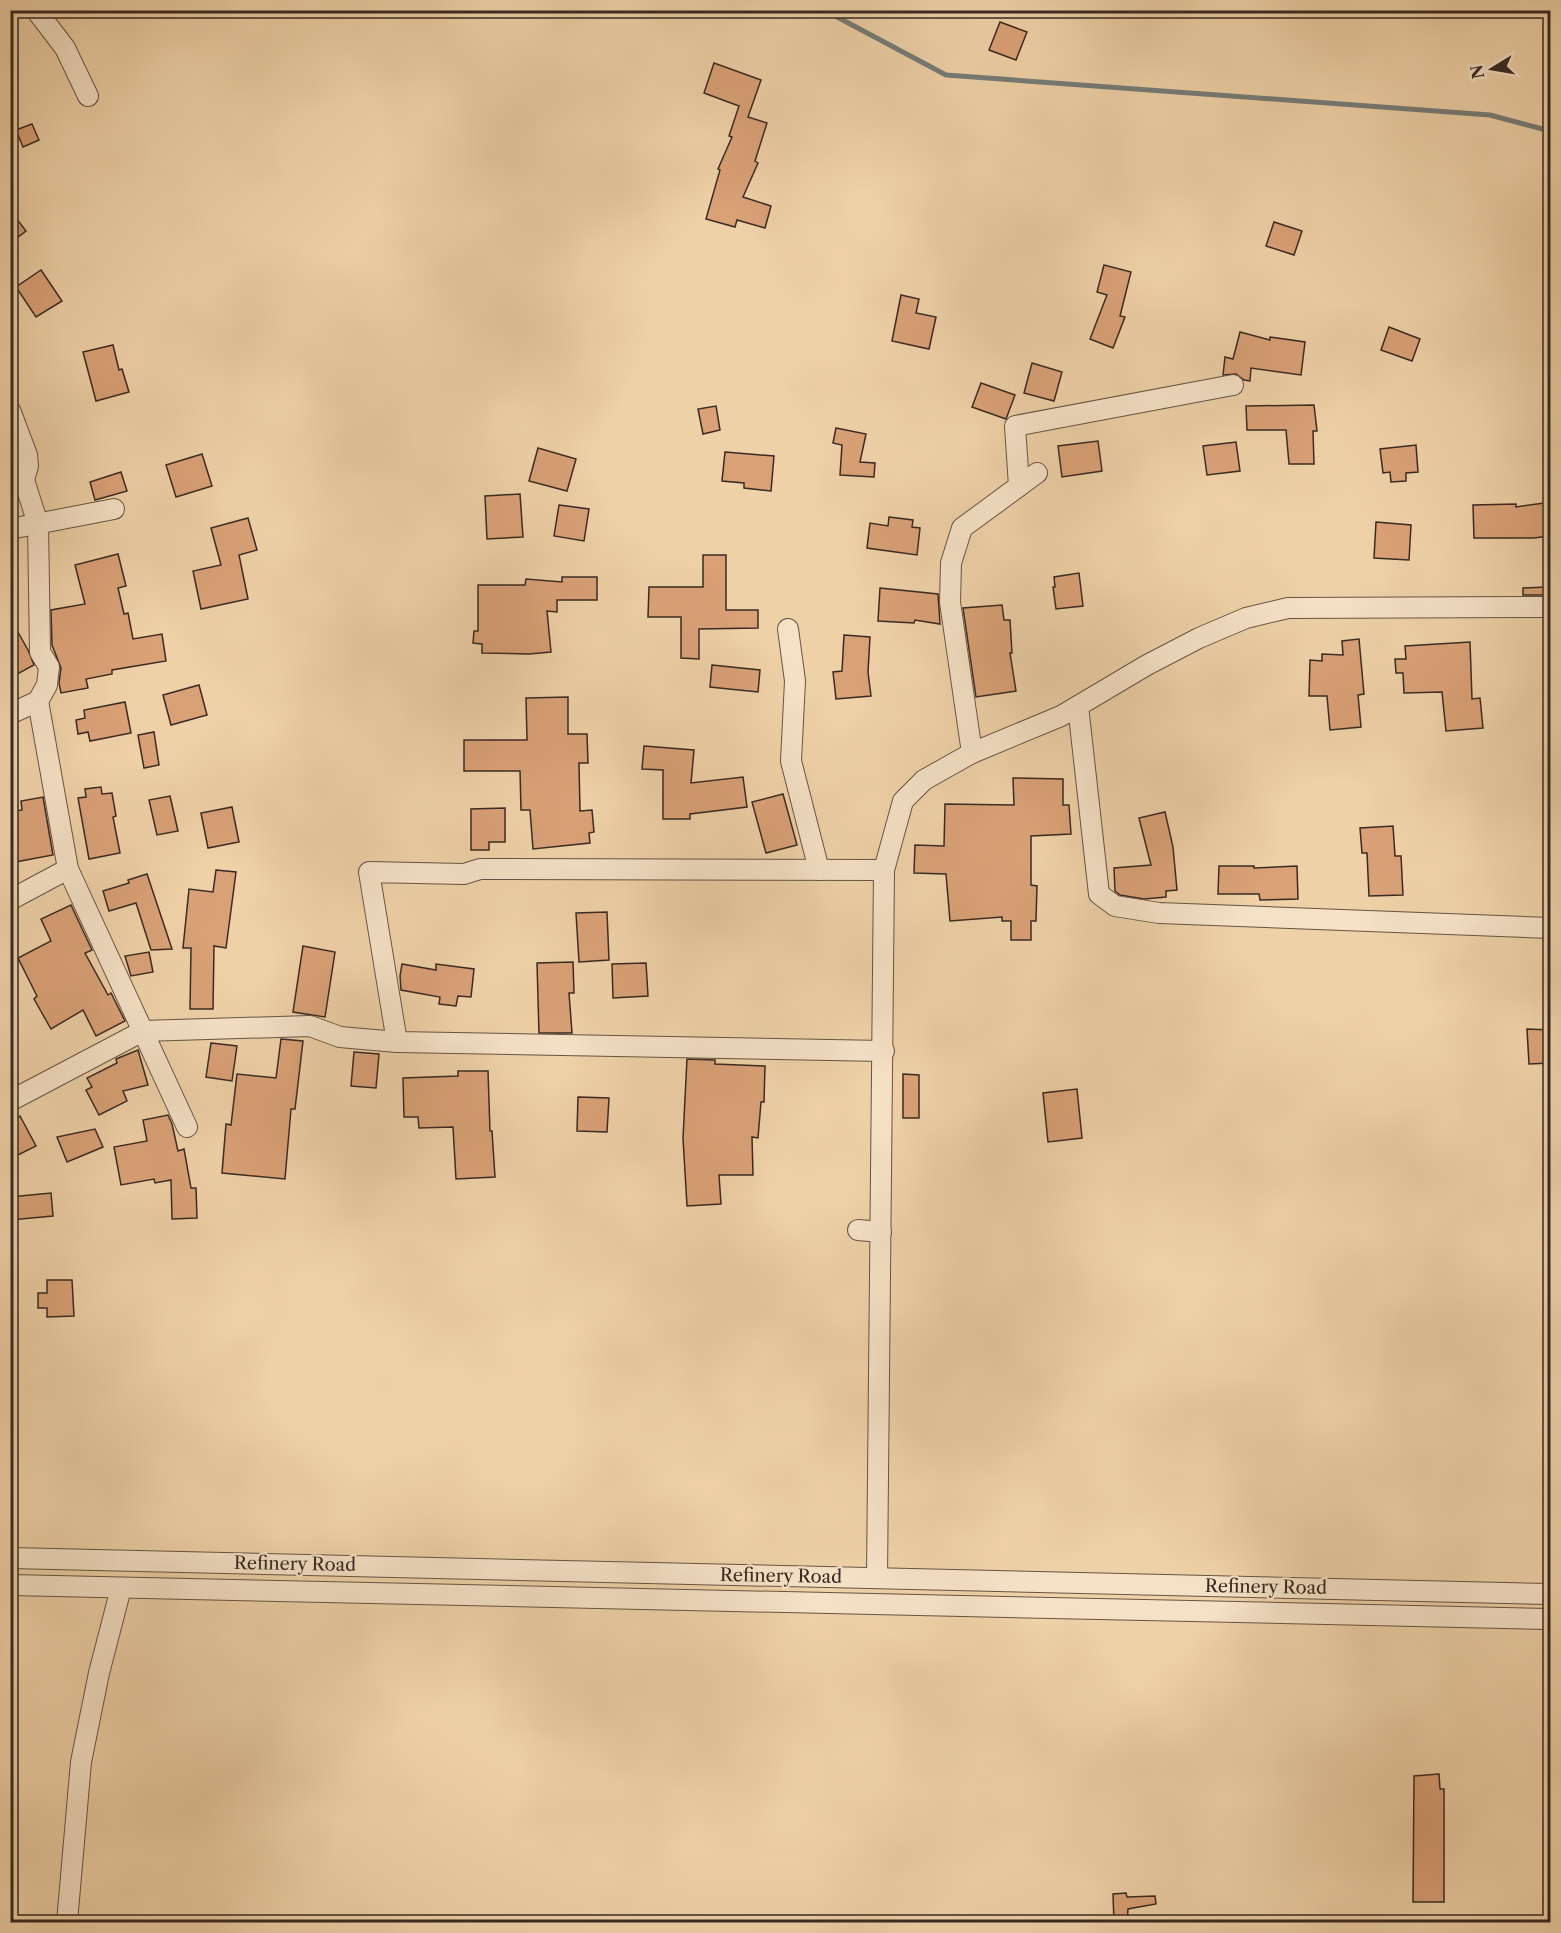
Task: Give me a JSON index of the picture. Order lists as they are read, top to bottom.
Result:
{
  "streets": {
    "street": ["Refinery Road"]
  },
  "north": "left"
}
